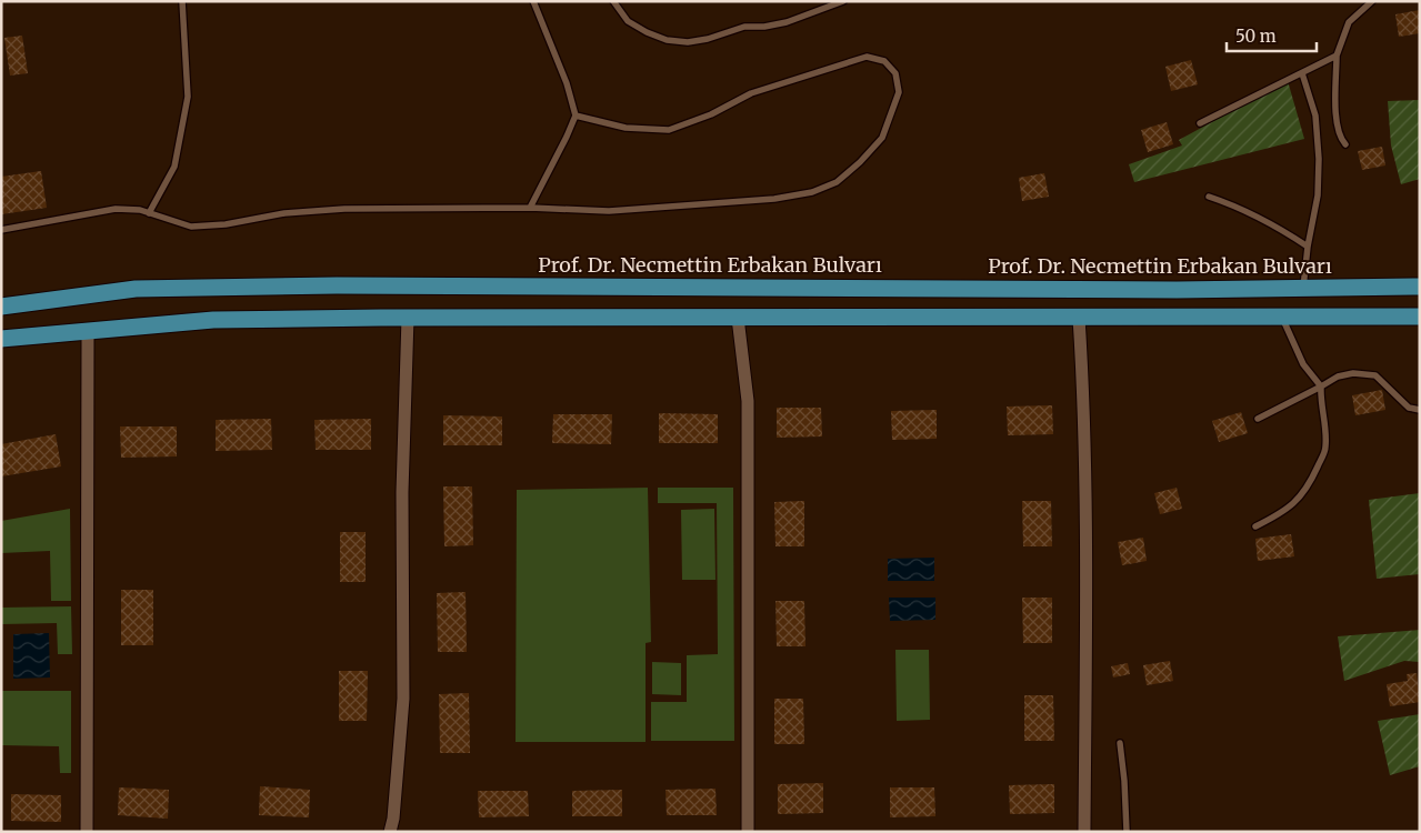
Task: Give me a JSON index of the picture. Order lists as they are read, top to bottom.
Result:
{
  "streets": {
    "main road": ["Prof. Dr. Necmettin Erbakan Bulvarı"]
  },
  "scale_bar": "50 m"
}
